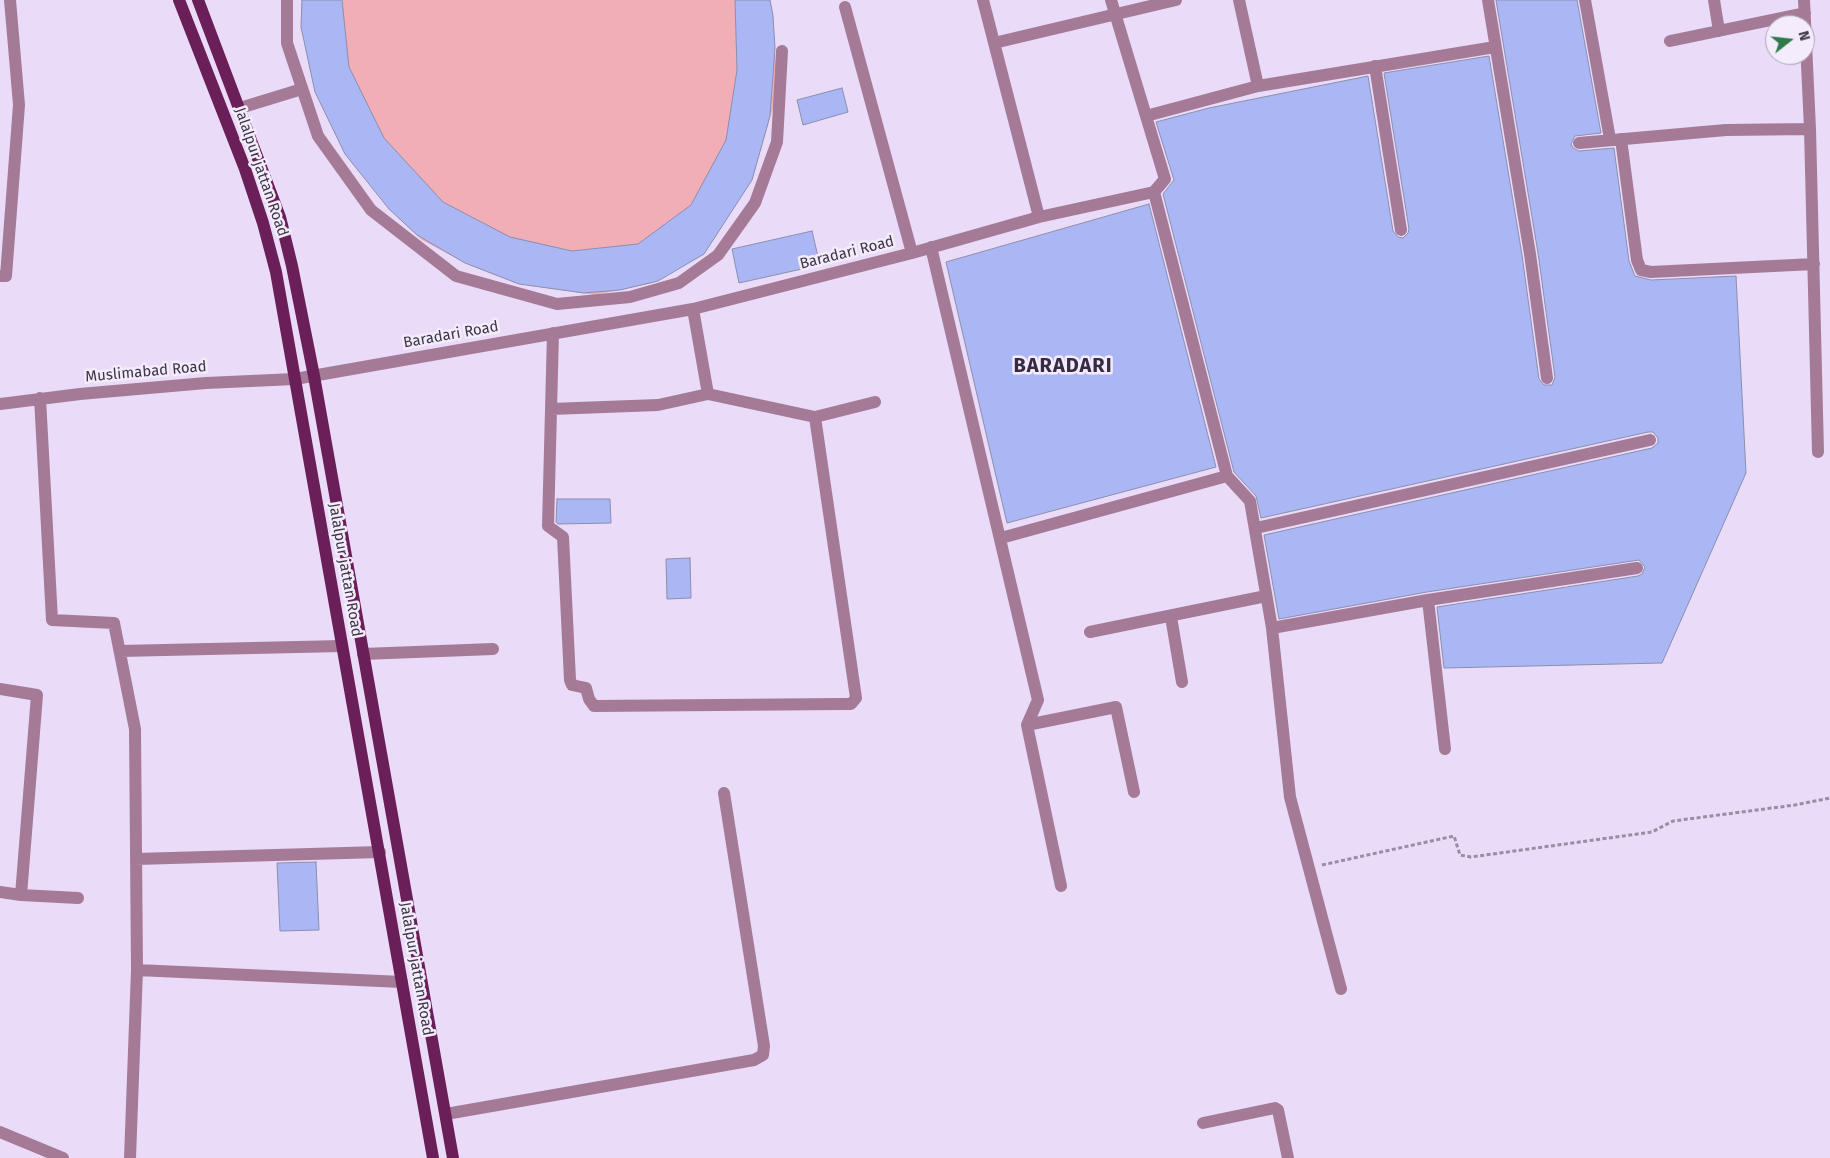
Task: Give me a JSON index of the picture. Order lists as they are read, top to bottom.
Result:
{
  "streets": {
    "main road": ["Jalalpur jattan Road"],
    "street": ["Baradari Road", "Muslimabad Road"]
  },
  "crossings": [
    ["Jalalpur jattan Road", "Baradari Road"],
    ["Jalalpur jattan Road", "Muslimabad Road"],
    ["Baradari Road", "Muslimabad Road"]
  ],
  "districts": ["BARADARI"],
  "north": "right"
}
